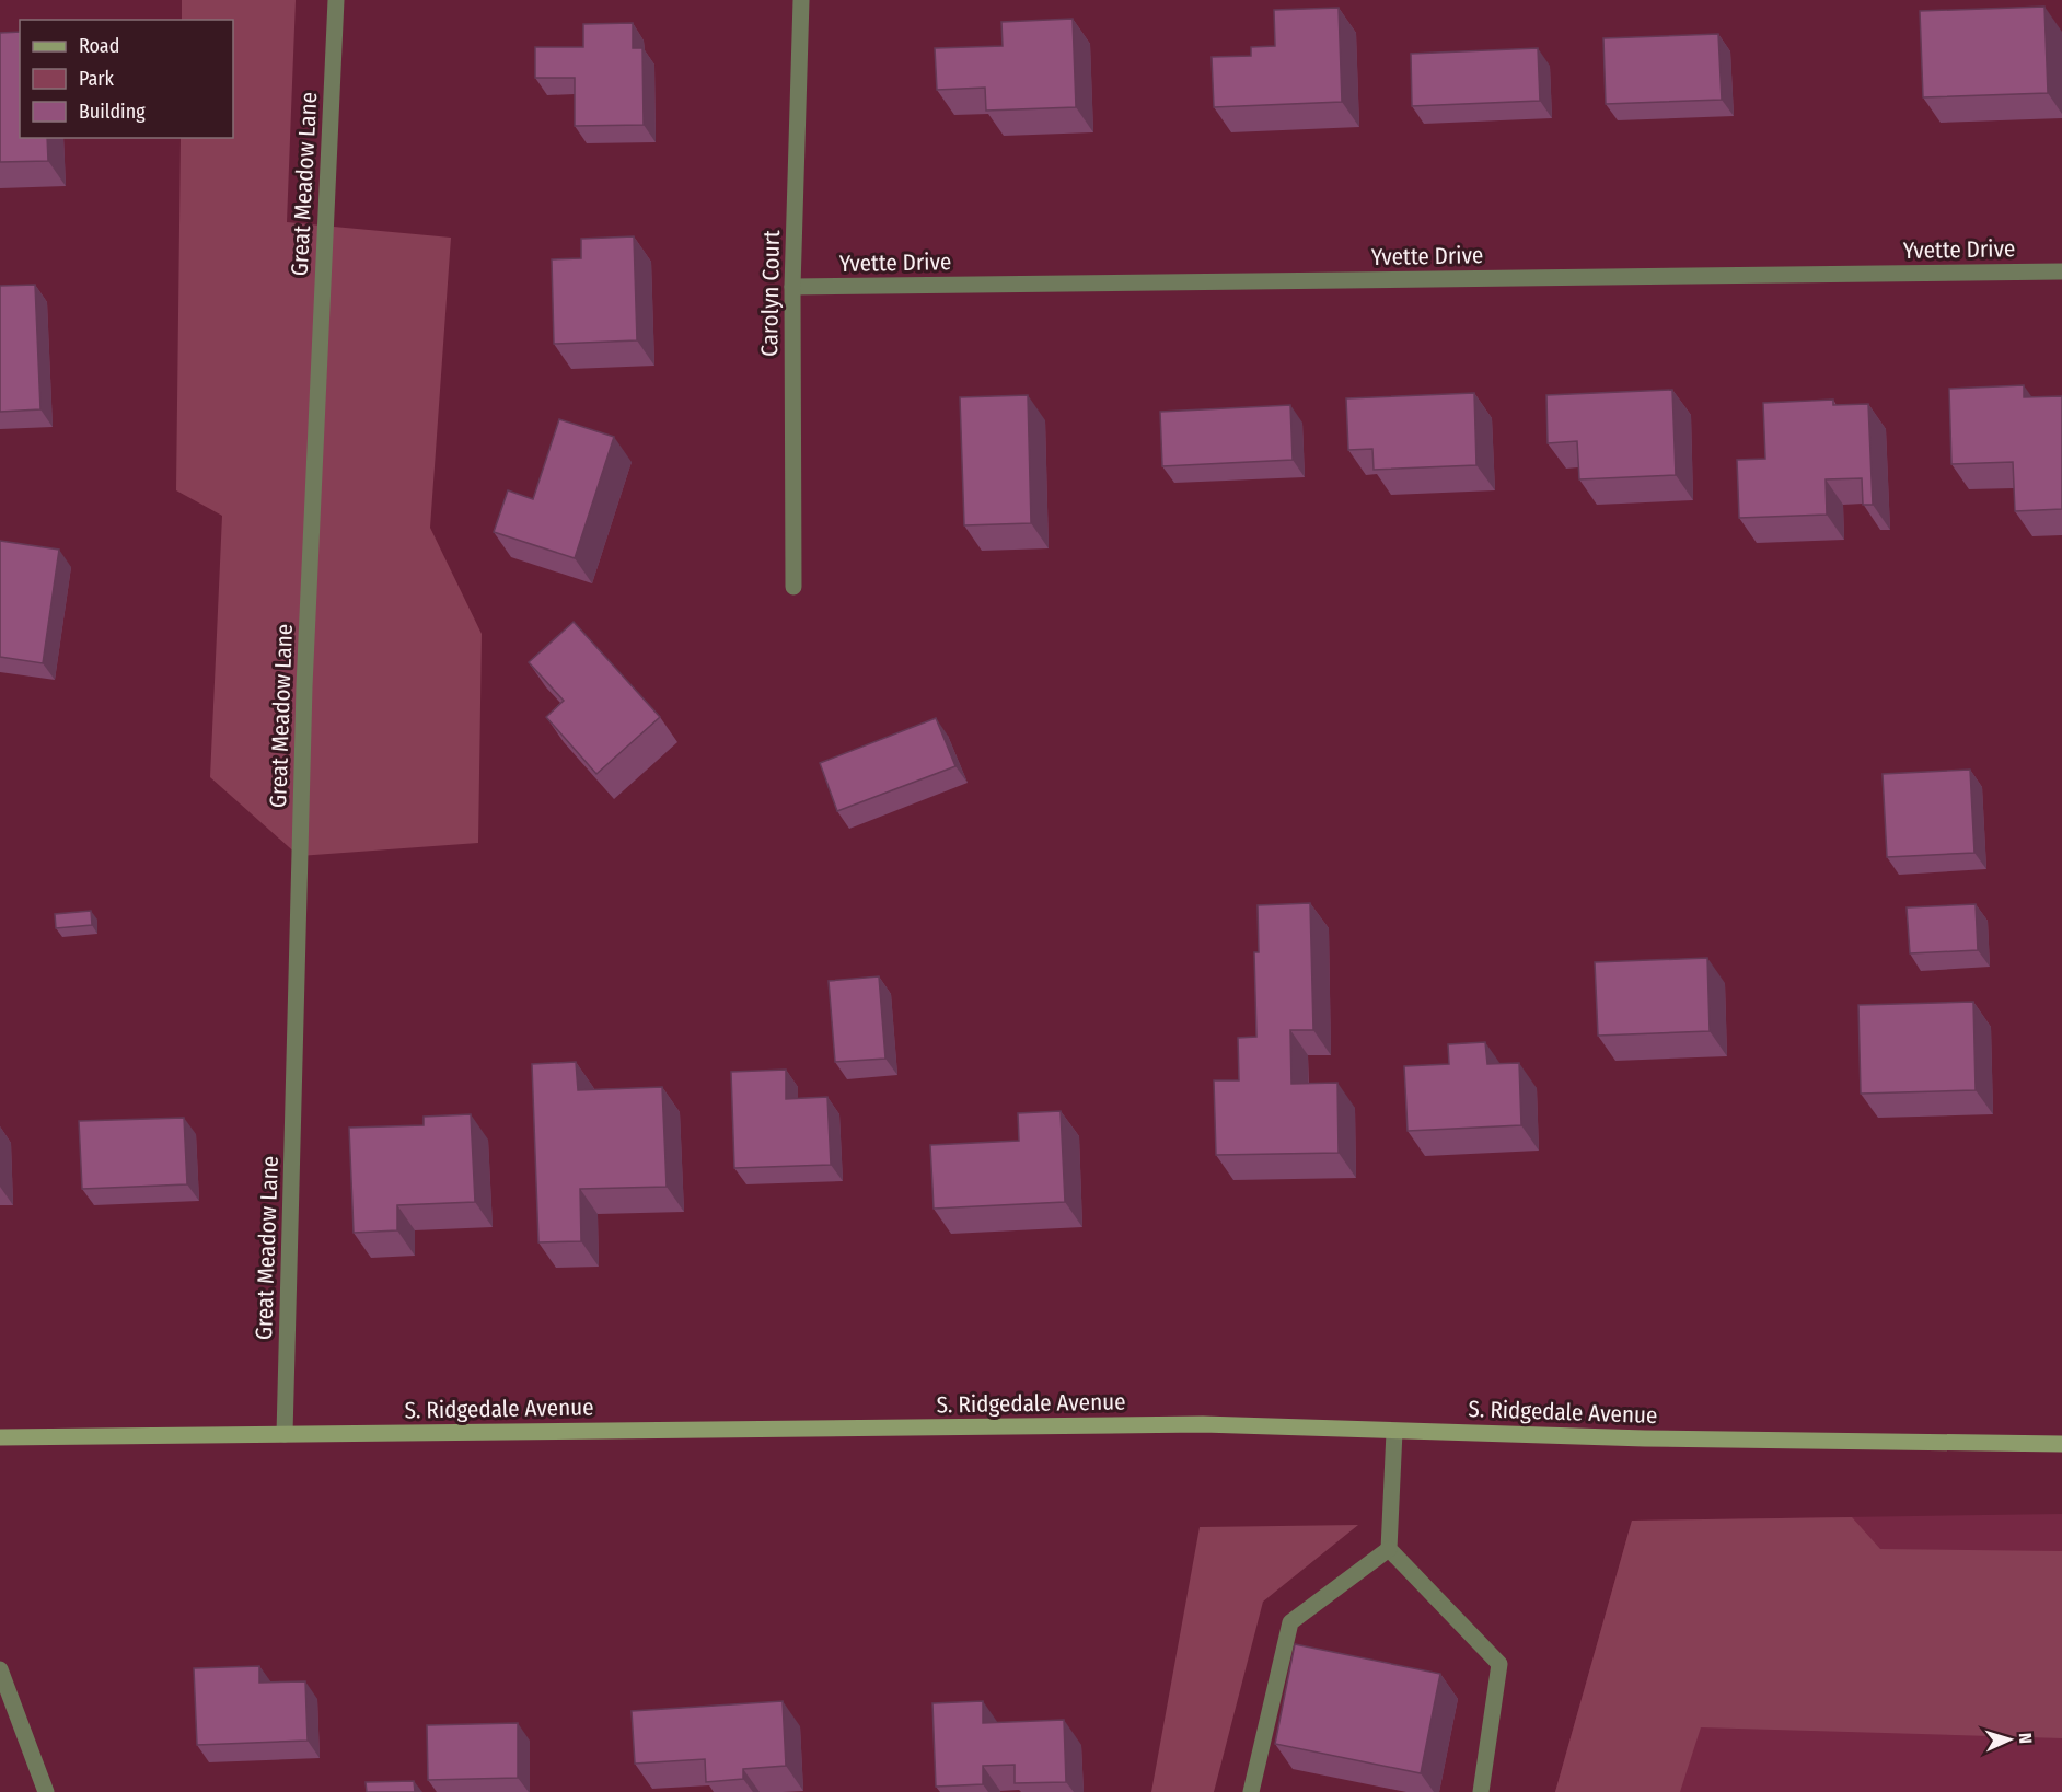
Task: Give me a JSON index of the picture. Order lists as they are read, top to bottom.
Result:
{
  "streets": {
    "main road": ["S. Ridgedale Avenue"],
    "street": ["Great Meadow Lane", "Yvette Drive", "Carolyn Court"]
  },
  "crossings": [
    ["Great Meadow Lane", "S. Ridgedale Avenue"],
    ["Yvette Drive", "Carolyn Court"]
  ],
  "legend": ["Road", "Park", "Building"],
  "north": "right"
}
